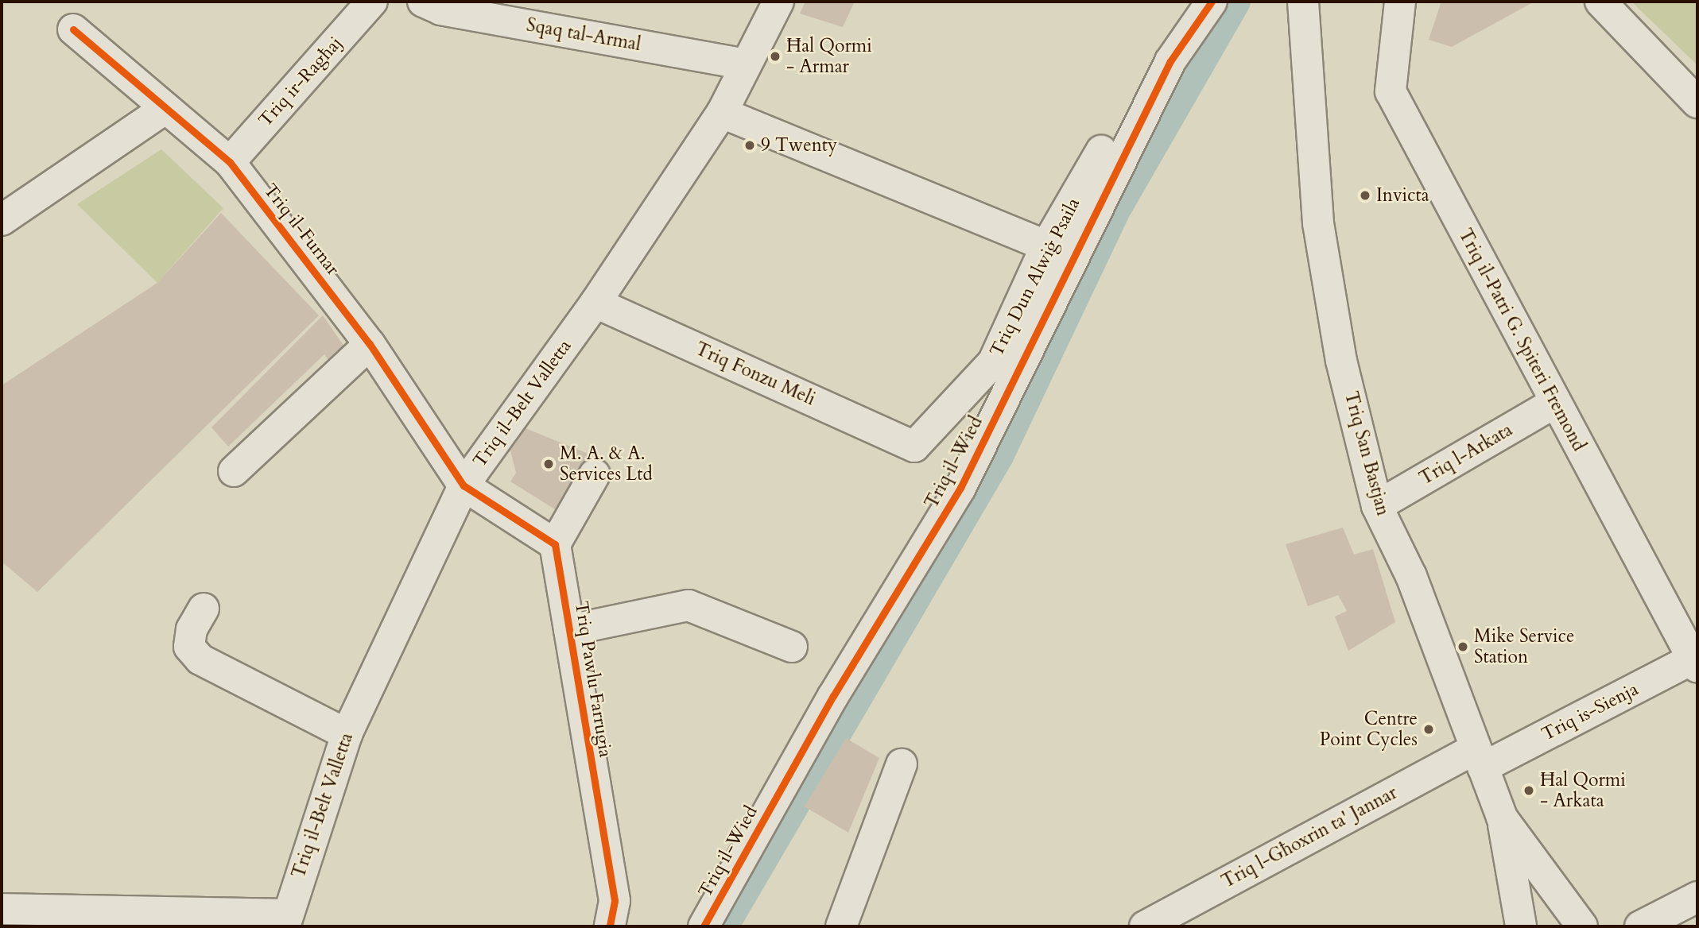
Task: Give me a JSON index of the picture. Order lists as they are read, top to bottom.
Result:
{
  "streets": {
    "street": [
      "Sqaq tal-Armal",
      "Triq ir-Ragħaj",
      "Triq il-Furnar",
      "Triq Dun Alwiġ Psaila",
      "Triq il-Patri G. Spiteri Fremond",
      "Triq Fonzu Meli",
      "Triq il-Belt Valletta",
      "Triq San Bastjan",
      "Triq l-Arkata",
      "Triq il-Wied",
      "Triq Pawlu Farrugia",
      "Triq is-Sienja",
      "Triq l-Għoxrin ta' Jannar"
    ]
  },
  "crossings": [
    ["Sqaq tal-Armal", "Triq il-Belt Valletta"],
    ["Triq ir-Ragħaj", "Triq il-Furnar"],
    ["Triq il-Furnar", "Triq il-Belt Valletta"],
    ["Triq Dun Alwiġ Psaila", "Triq Fonzu Meli"],
    ["Triq il-Patri G. Spiteri Fremond", "Triq l-Arkata"],
    ["Triq il-Patri G. Spiteri Fremond", "Triq is-Sienja"],
    ["Triq Fonzu Meli", "Triq il-Belt Valletta"],
    ["Triq San Bastjan", "Triq l-Arkata"],
    ["Triq San Bastjan", "Triq is-Sienja"],
    ["Triq San Bastjan", "Triq l-Għoxrin ta' Jannar"],
    ["Triq is-Sienja", "Triq l-Għoxrin ta' Jannar"]
  ],
  "places": [
    "Ħal Qormi - Armar",
    "9 Twenty",
    "Invicta",
    "M. A. & A. Services Ltd",
    "Mike Service Station",
    "Centre Point Cycles",
    "Ħal Qormi - Arkata"
  ]
}
